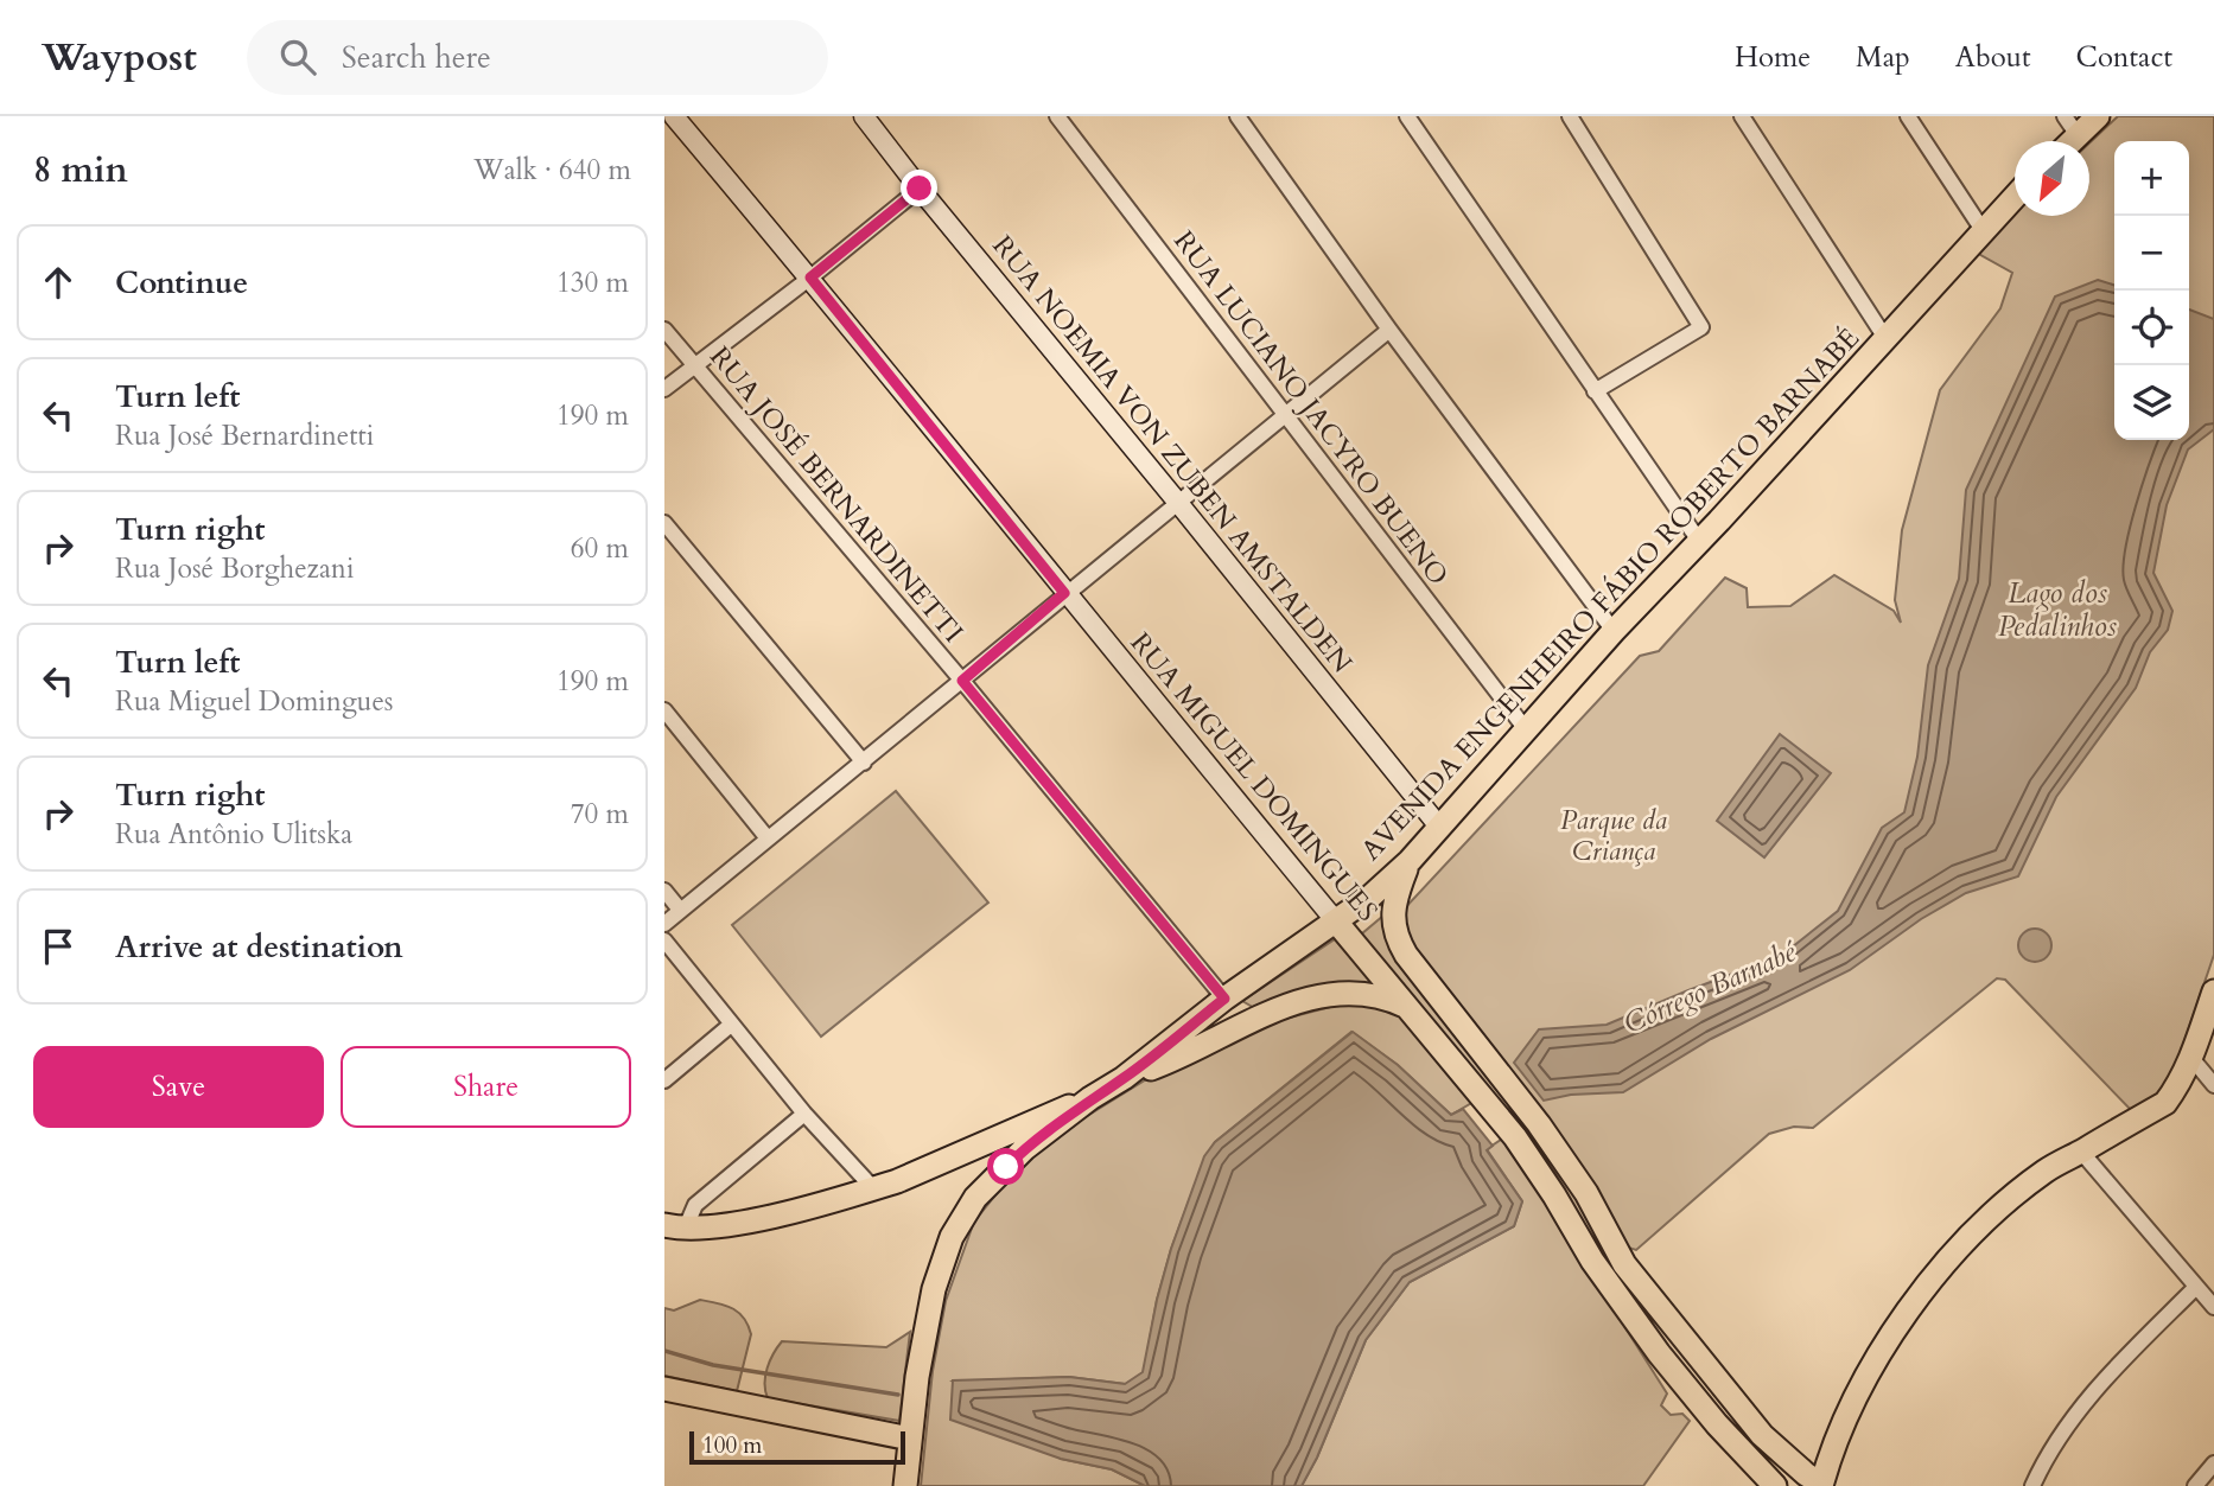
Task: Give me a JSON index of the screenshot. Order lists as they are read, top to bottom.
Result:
{
  "streets": {
    "main road": ["RUA NOEMIA VON ZUBEN AMSTALDEN", "AVENIDA ENGENHEIRO FÁBIO ROBERTO BARNABÉ", "RUA MIGUEL DOMINGUES"],
    "street": ["RUA LUCIANO JACYRO BUENO", "RUA JOSÉ BERNARDINETTI"]
  },
  "crossings": [
    ["RUA LUCIANO JACYRO BUENO", "AVENIDA ENGENHEIRO FÁBIO ROBERTO BARNABÉ"],
    ["RUA NOEMIA VON ZUBEN AMSTALDEN", "AVENIDA ENGENHEIRO FÁBIO ROBERTO BARNABÉ"],
    ["RUA JOSÉ BERNARDINETTI", "AVENIDA ENGENHEIRO FÁBIO ROBERTO BARNABÉ"],
    ["AVENIDA ENGENHEIRO FÁBIO ROBERTO BARNABÉ", "RUA MIGUEL DOMINGUES"]
  ],
  "water": ["Lago dos Pedalinhos", "Córrego Barnabé"],
  "parks": ["Parque da Criança"],
  "scale_bar": "100 m",
  "north": "bottom left",
  "page": {
    "header": "Waypost",
    "search": "Search here",
    "nav": [
      "Home",
      "Map",
      "About",
      "Contact"
    ],
    "heading": ["8 min", "Walk · 640 m"],
    "map_buttons": ["+", "−"],
    "list": [
      ["Continue", "130 m"],
      ["Turn left", "Rua José Bernardinetti", "190 m"],
      ["Turn right", "Rua José Borghezani", "60 m"],
      ["Turn left", "Rua Miguel Domingues", "190 m"],
      ["Turn right", "Rua Antônio Ulitska", "70 m"],
      "Arrive at destination"
    ],
    "buttons": ["Save", "Share"],
    "scale": "100 m"
  }
}
